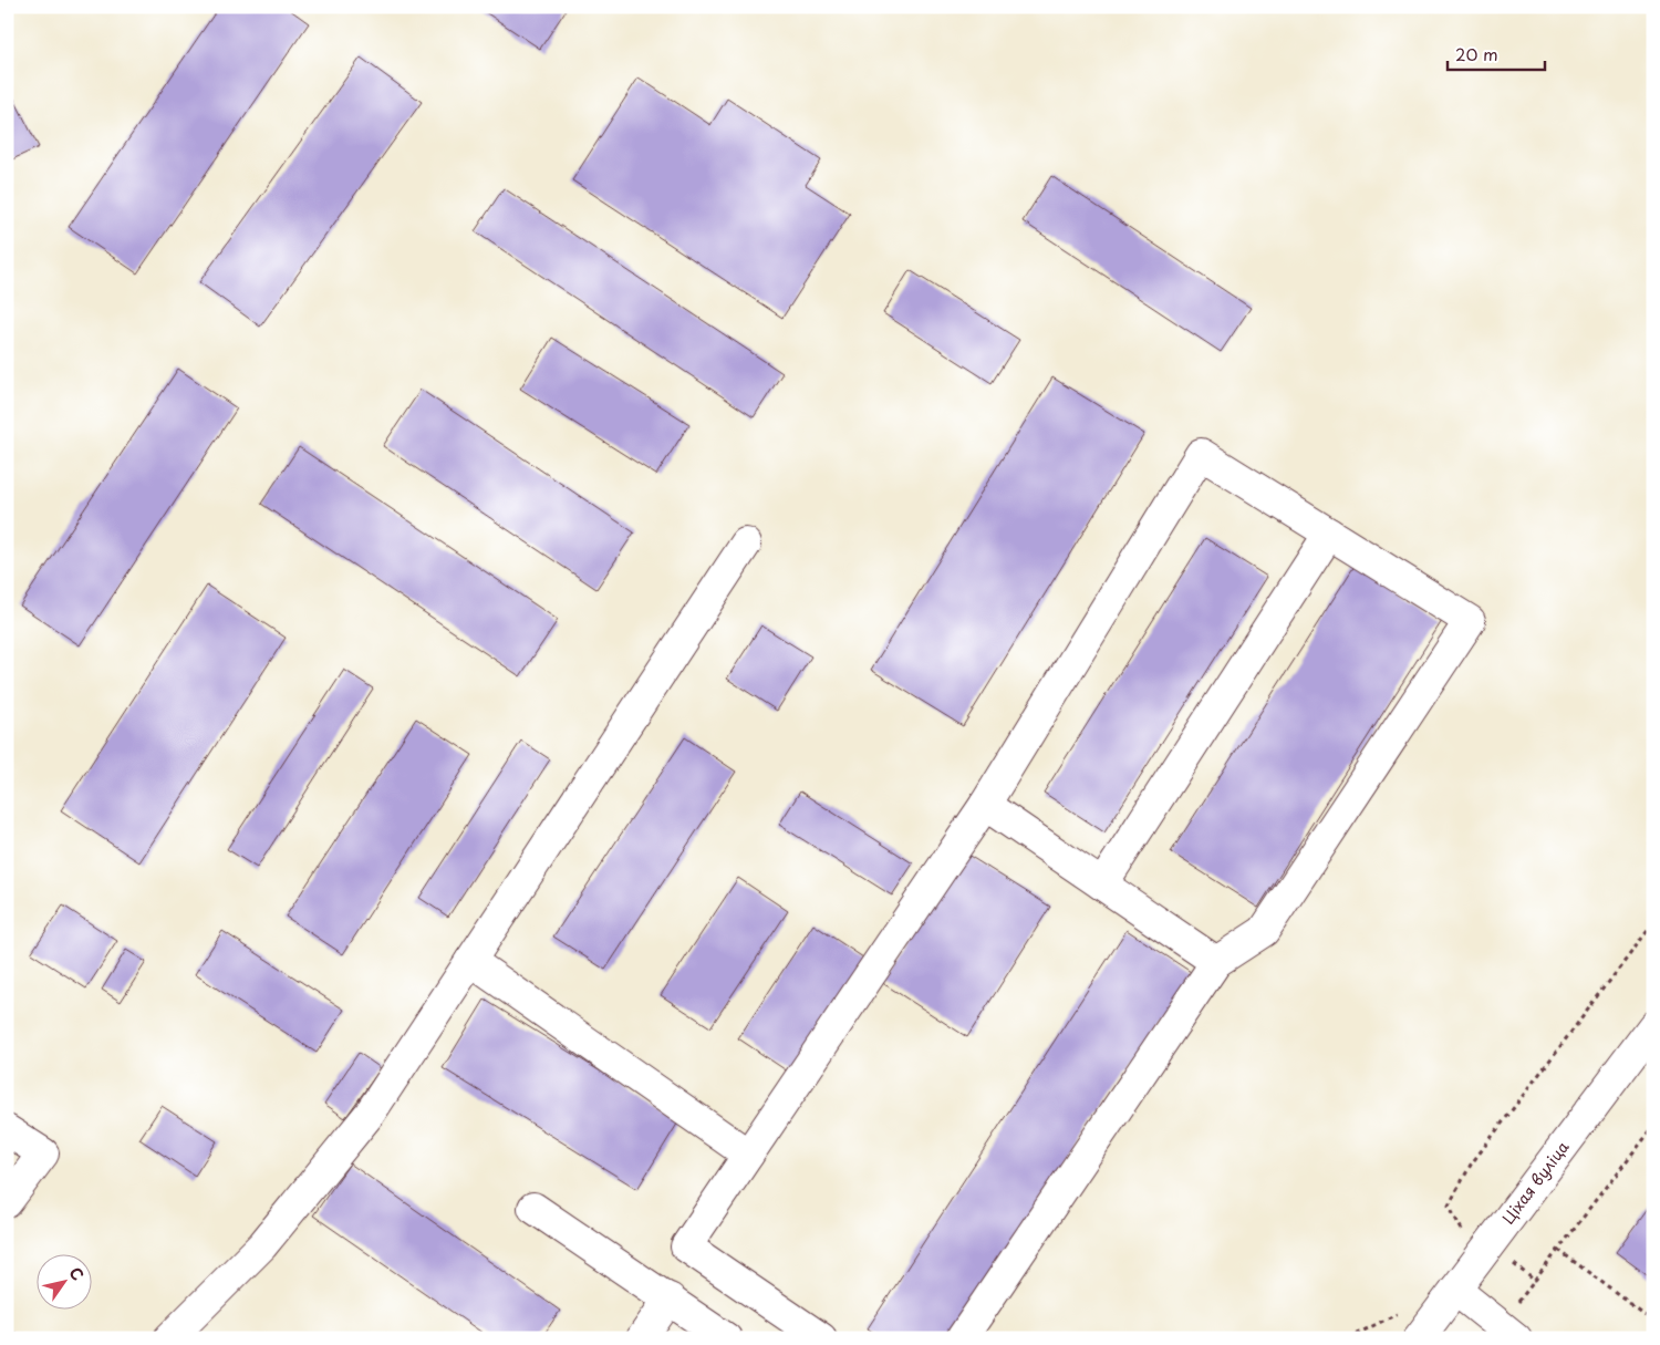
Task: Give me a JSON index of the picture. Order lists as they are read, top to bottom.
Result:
{
  "streets": {
    "street": ["Ціхая вуліца"]
  },
  "scale_bar": "20 m",
  "north": "top right"
}
